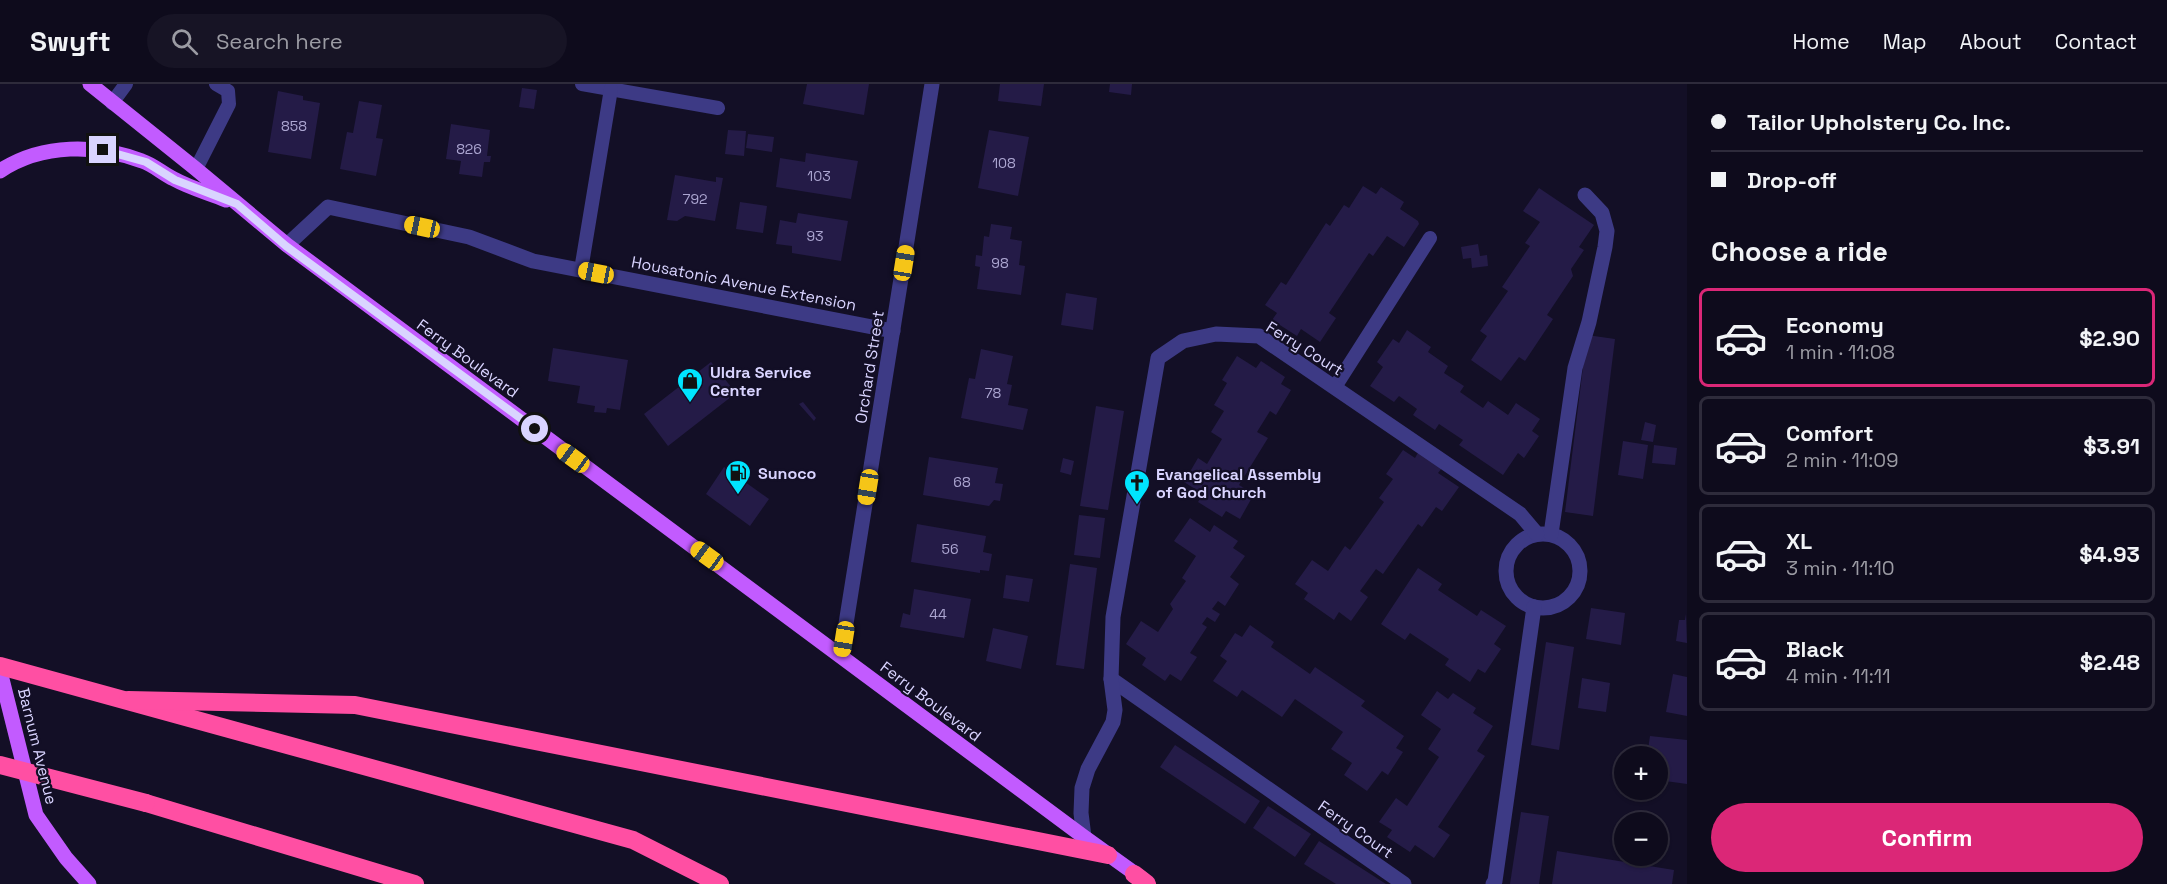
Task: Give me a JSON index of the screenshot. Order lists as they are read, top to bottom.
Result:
{
  "streets": {
    "main road": ["Ferry Boulevard", "Barnum Avenue"],
    "street": ["Housatonic Avenue Extension", "Ferry Court", "Orchard Street"]
  },
  "crossings": [
    ["Housatonic Avenue Extension", "Ferry Boulevard"],
    ["Housatonic Avenue Extension", "Orchard Street"],
    ["Ferry Court", "Ferry Boulevard"],
    ["Ferry Boulevard", "Orchard Street"]
  ],
  "places": {
    "shop": ["Uldra Service Center"],
    "fuel station": ["Sunoco"],
    "church": ["Evangelical Assembly of God Church"]
  },
  "house_numbers": [
    "858",
    "826",
    "108",
    "103",
    "792",
    "93",
    "98",
    "78",
    "68",
    "56",
    "44"
  ],
  "page": {
    "header": "Swyft",
    "search": "Search here",
    "nav": [
      "Home",
      "Map",
      "About",
      "Contact"
    ],
    "banner": ["Tailor Upholstery Co. Inc.", "Drop-off"],
    "heading": "Choose a ride",
    "list": [
      {
        "name": "Economy",
        "note": "1 min · 11:08",
        "value": "$2.90"
      },
      {
        "name": "Comfort",
        "note": "2 min · 11:09",
        "value": "$3.91"
      },
      {
        "name": "XL",
        "note": "3 min · 11:10",
        "value": "$4.93"
      },
      {
        "name": "Black",
        "note": "4 min · 11:11",
        "value": "$2.48"
      }
    ],
    "map_buttons": ["+", "−"],
    "buttons": "Confirm"
  }
}
